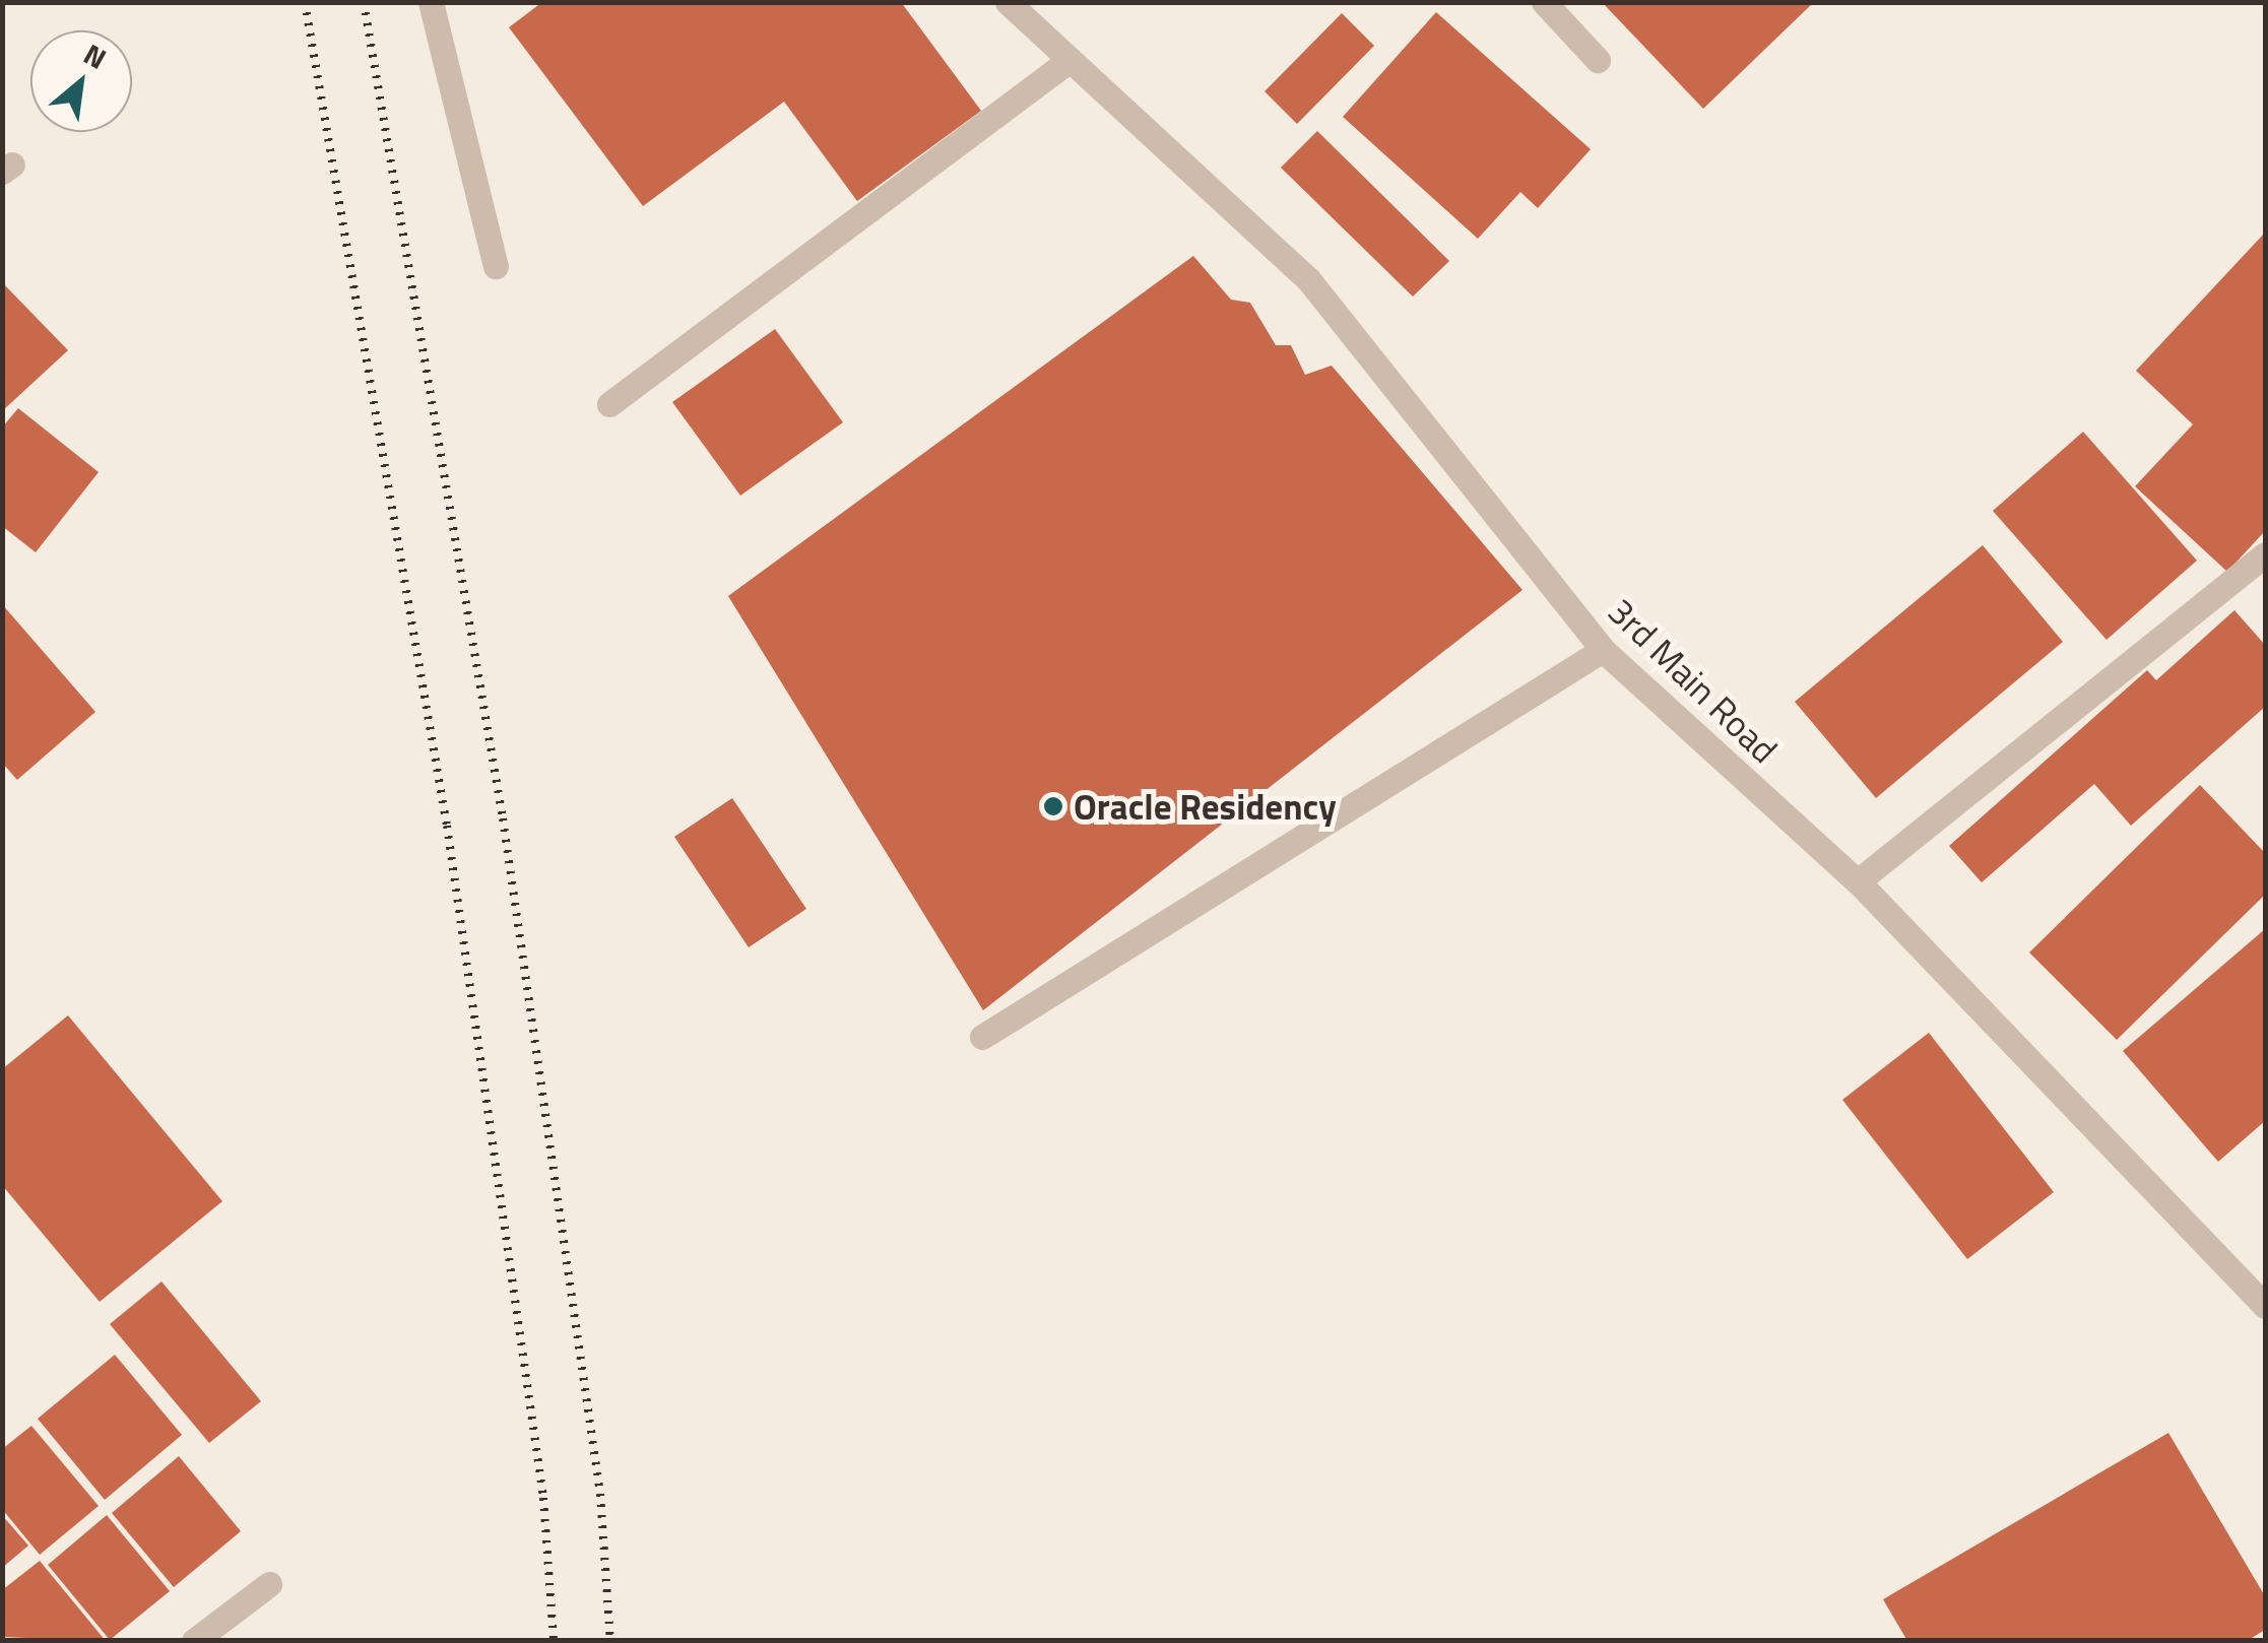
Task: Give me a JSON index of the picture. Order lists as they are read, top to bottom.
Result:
{
  "streets": {
    "street": ["3rd Main Road"]
  },
  "places": ["Oracle Residency"],
  "north": "top right"
}
